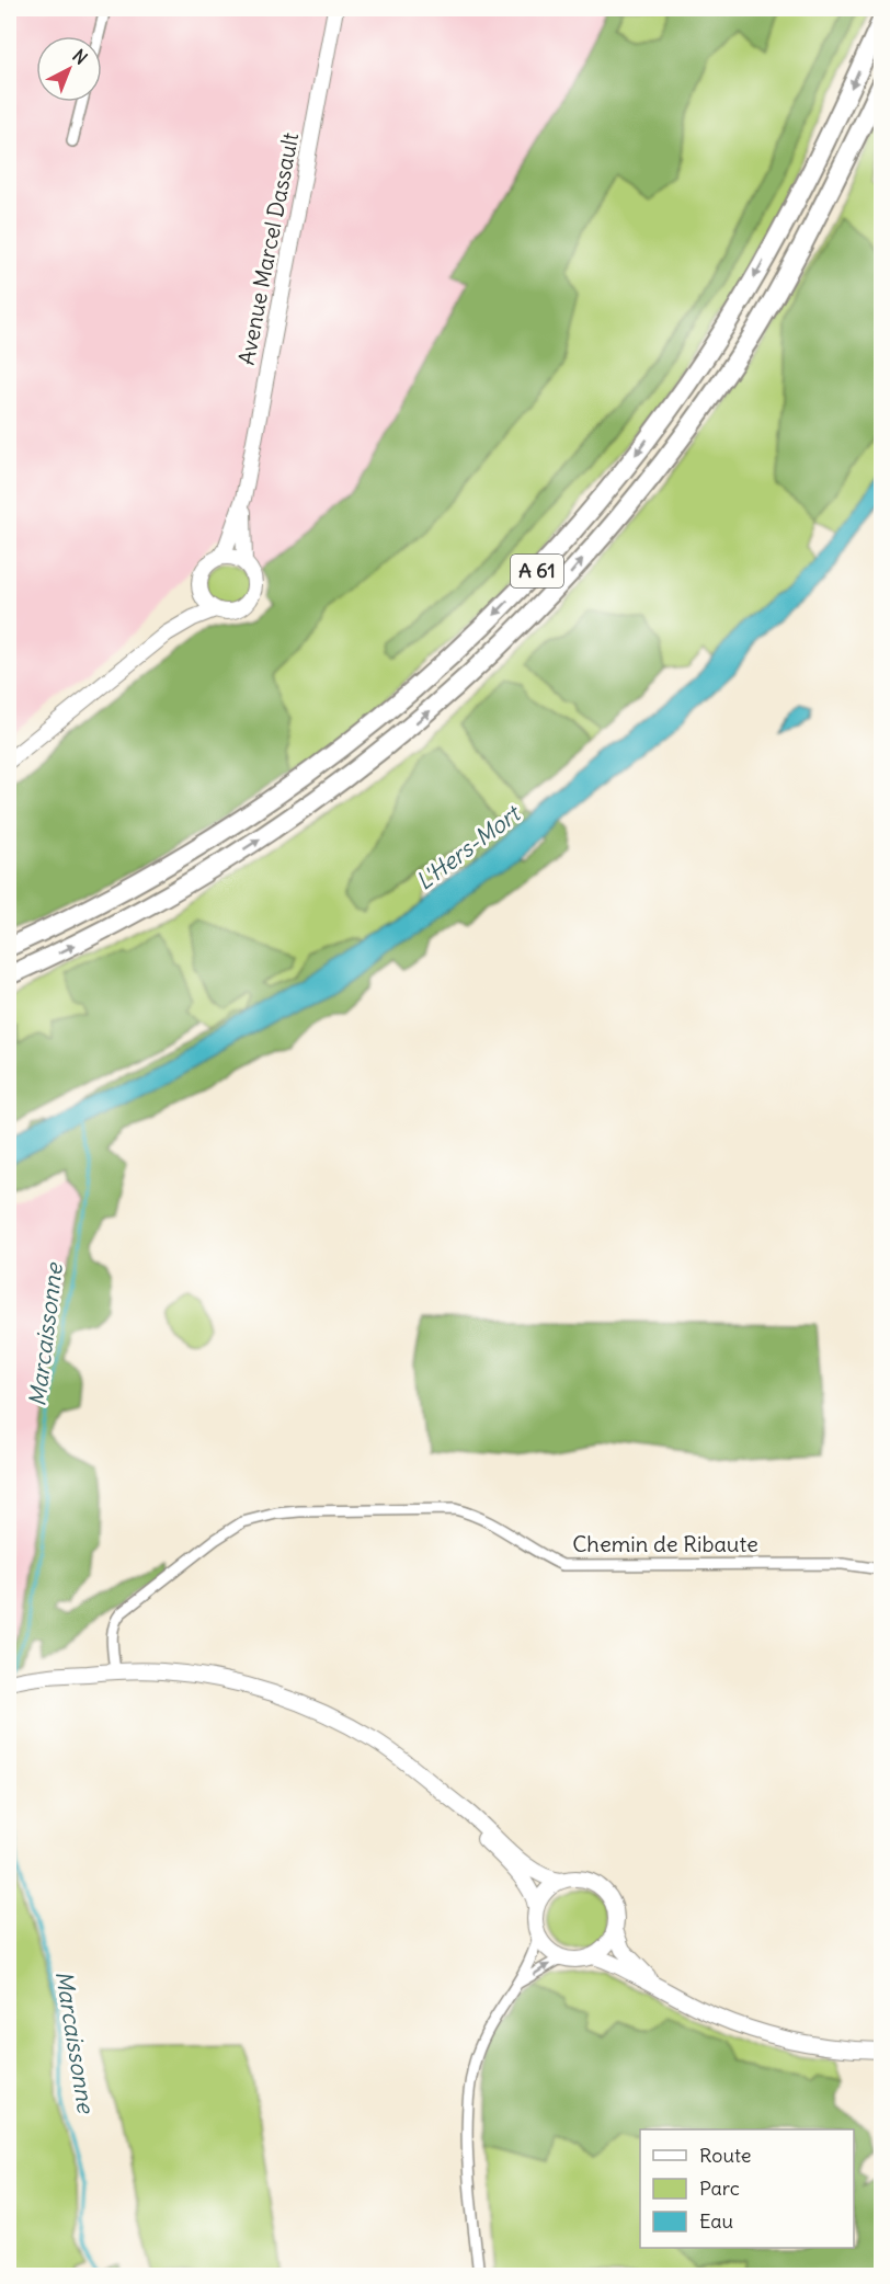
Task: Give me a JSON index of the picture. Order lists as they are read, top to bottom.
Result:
{
  "streets": {
    "highway": ["A 61"],
    "main road": ["Avenue Marcel Dassault"],
    "street": ["Chemin de Ribaute"]
  },
  "water": ["L'Hers-Mort", "Marcaissonne"],
  "legend": ["Route", "Parc", "Eau"],
  "north": "top right"
}
